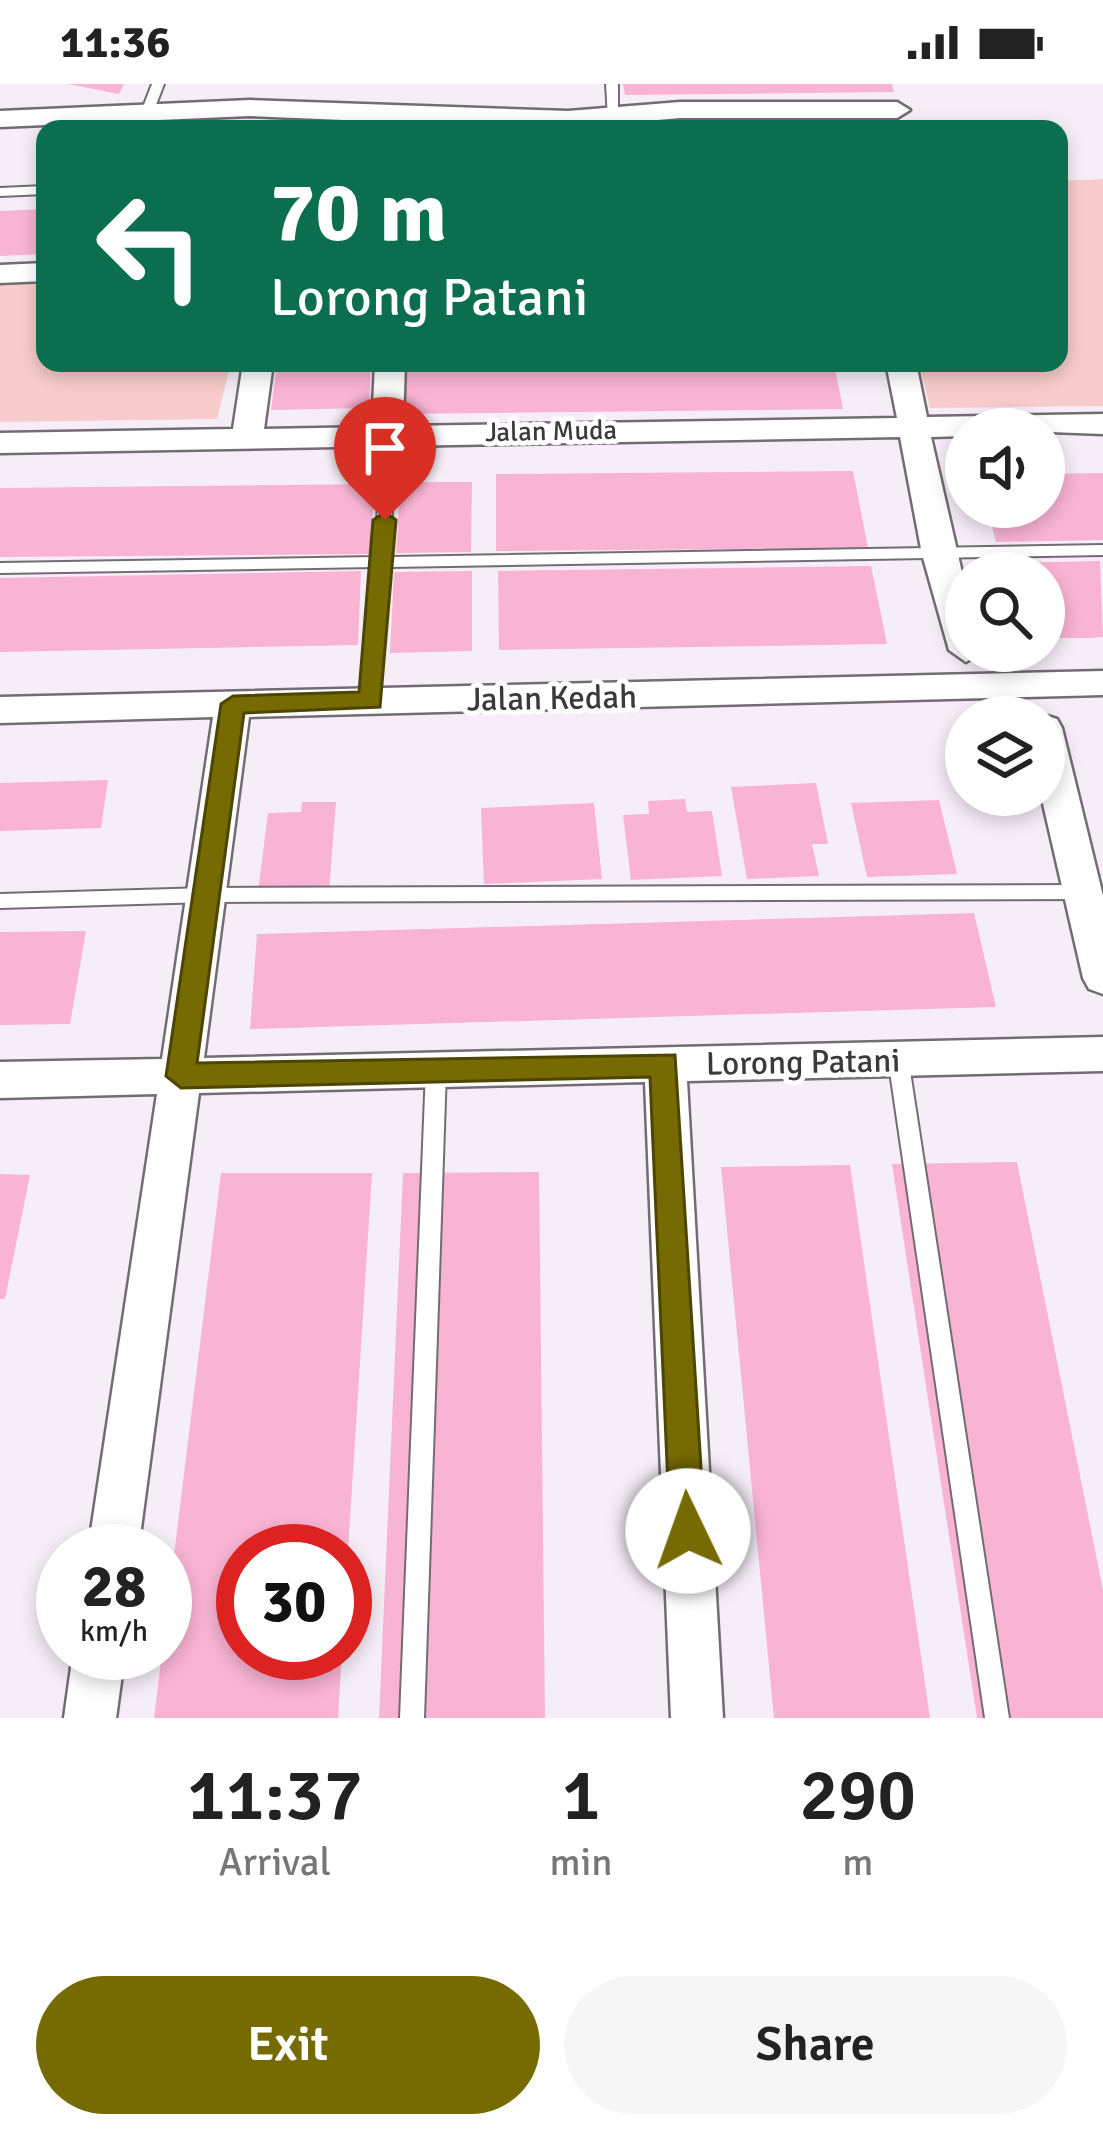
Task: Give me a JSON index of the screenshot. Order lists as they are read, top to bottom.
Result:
{
  "streets": {
    "street": ["Jalan Muda", "Jalan Kedah", "Lorong Patani"]
  },
  "page": {
    "status": "11:36",
    "turn": ["70 m", "Lorong Patani"],
    "speed": "28 km/h",
    "limit": "30",
    "eta": [
      "11:37",
      "Arrival",
      "1",
      "min",
      "290",
      "m"
    ],
    "buttons": ["Exit", "Share"]
  }
}
